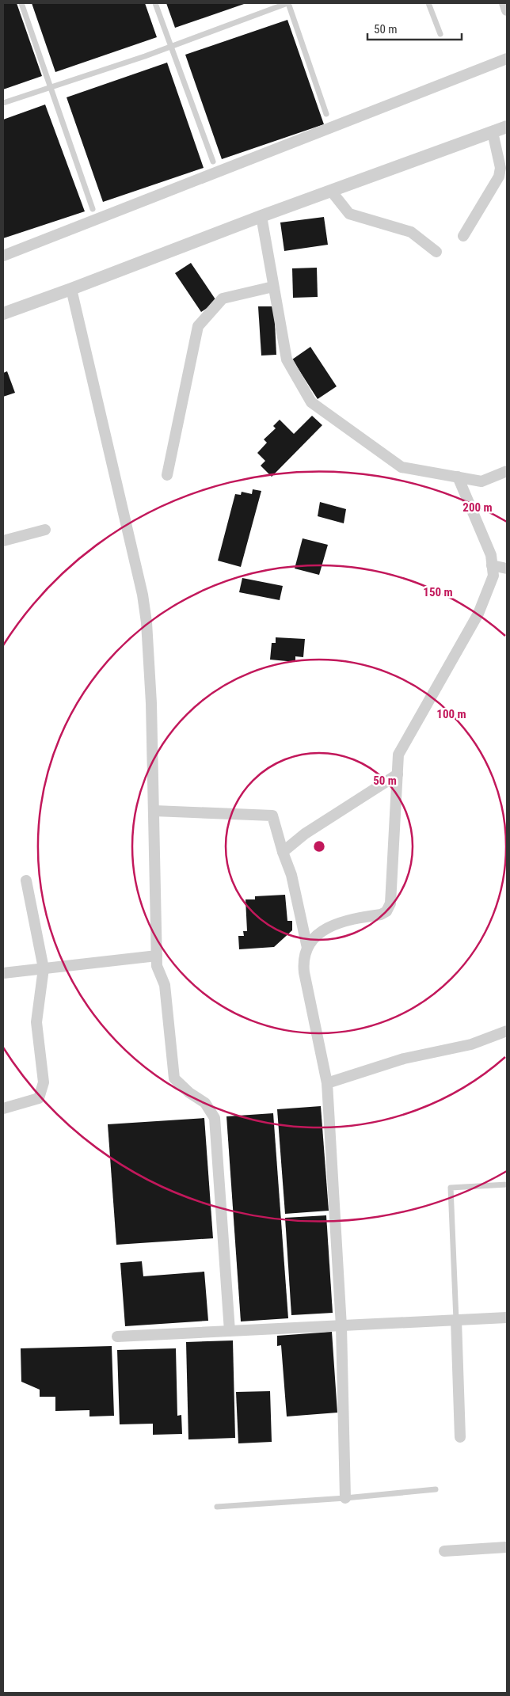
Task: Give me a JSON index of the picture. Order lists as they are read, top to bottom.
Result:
{
  "scale_bar": "50 m",
  "rings": [
    "200 m",
    "150 m",
    "100 m",
    "50 m"
  ]
}
